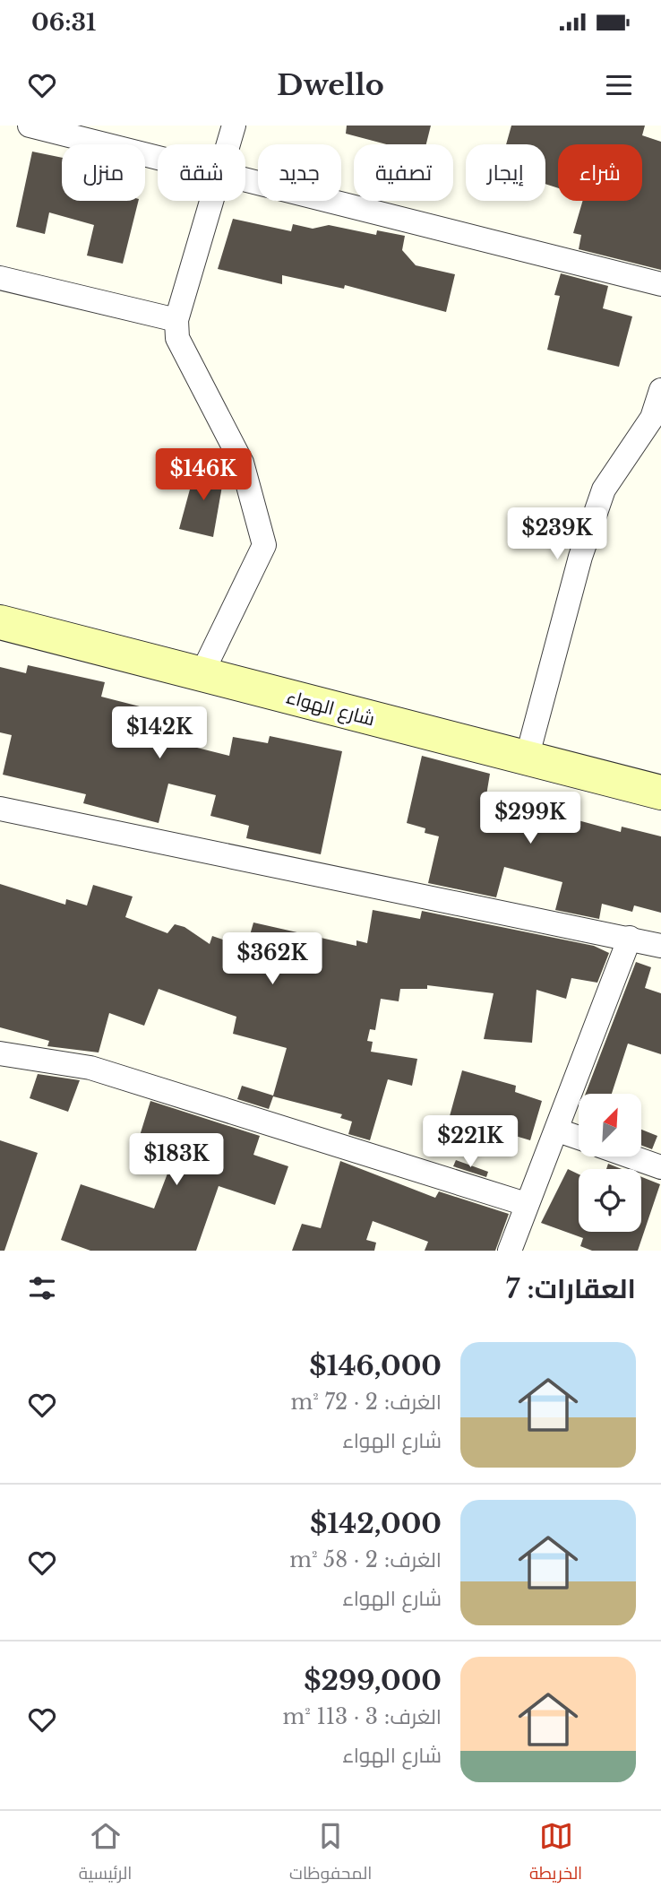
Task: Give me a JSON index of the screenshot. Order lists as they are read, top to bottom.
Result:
{
  "streets": {
    "street": ["شارع الهواء"]
  },
  "north": "top right",
  "page": {
    "status": "06:31",
    "header": "Dwello",
    "chip": [
      "شراء",
      "إيجار",
      "تصفية",
      "جديد",
      "شقة",
      "منزل"
    ],
    "price": [
      "$146K",
      "$239K",
      "$142K",
      "$299K",
      "$362K",
      "$221K",
      "$183K"
    ],
    "heading": "العقارات: 7",
    "list": [
      {
        "name": "$146,000",
        "note": "الغرف: 2 · 72 m² · شارع الهواء"
      },
      {
        "name": "$142,000",
        "note": "الغرف: 2 · 58 m² · شارع الهواء"
      },
      {
        "name": "$299,000",
        "note": "الغرف: 3 · 113 m² · شارع الهواء"
      }
    ],
    "tabs": ["الخريطة", "المحفوظات", "الرئيسية"]
  }
}
